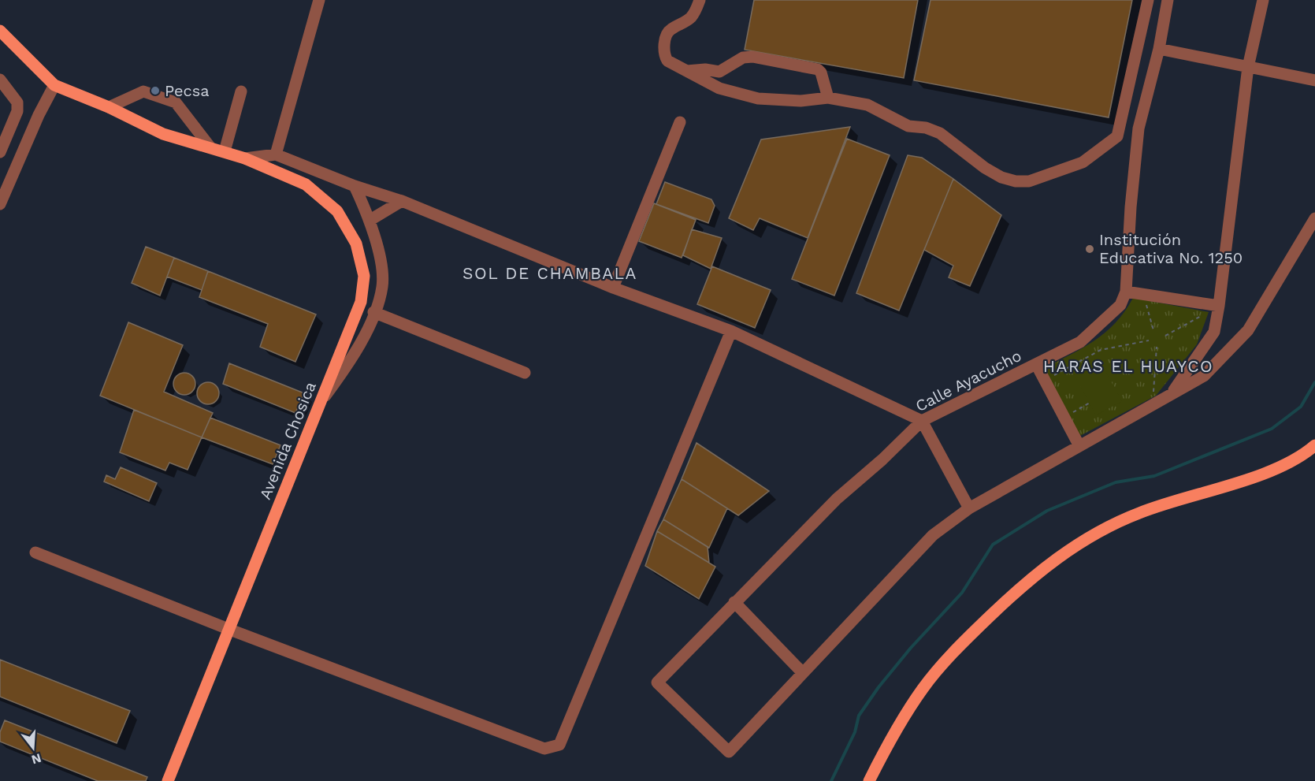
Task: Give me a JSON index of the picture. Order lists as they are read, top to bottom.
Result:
{
  "streets": {
    "main road": ["Avenida Chosica"],
    "street": ["Calle Ayacucho"]
  },
  "districts": ["SOL DE CHAMBALA", "HARAS EL HUAYCO"],
  "places": ["Pecsa", "Institución Educativa No. 1250"],
  "north": "bottom"
}
